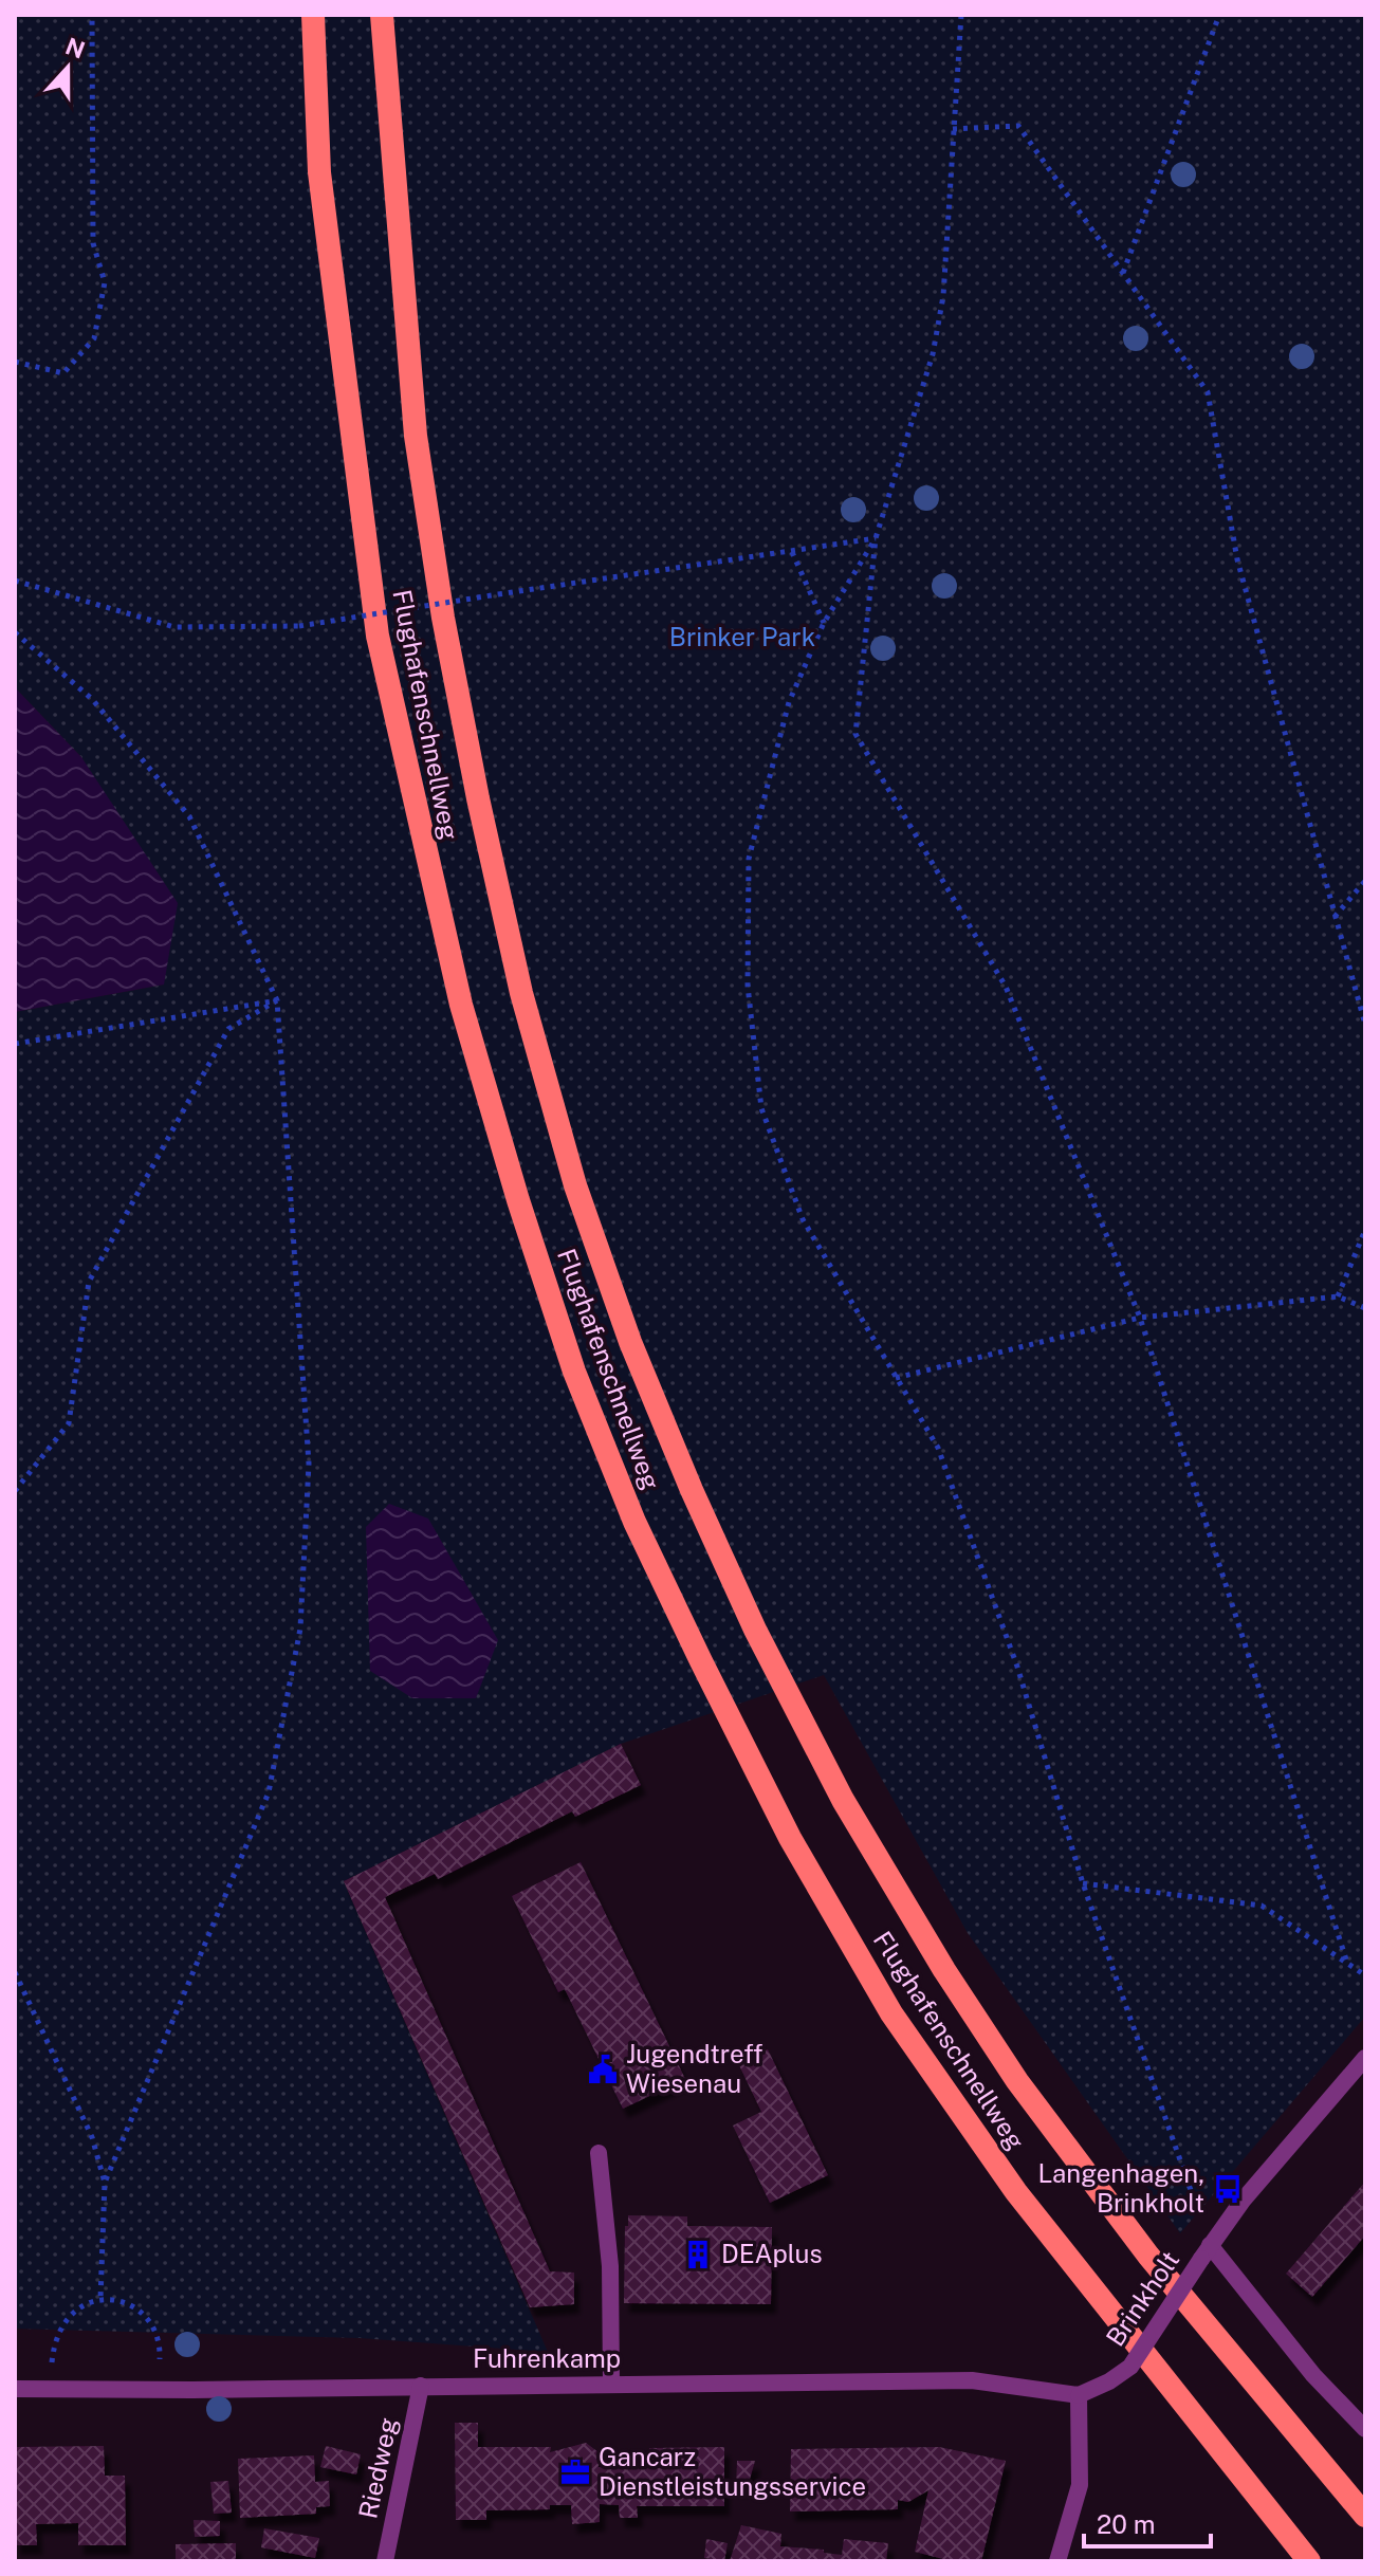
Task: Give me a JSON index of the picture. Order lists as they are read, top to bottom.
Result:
{
  "streets": {
    "highway": ["Flughafenschnellweg"],
    "street": ["Brinkholt", "Fuhrenkamp", "Riedweg"]
  },
  "crossings": [
    ["Brinkholt", "Fuhrenkamp"],
    ["Fuhrenkamp", "Riedweg"]
  ],
  "parks": ["Brinker Park"],
  "places": {
    "public building": ["Jugendtreff Wiesenau"],
    "bus stop": ["Langenhagen, Brinkholt"],
    "building": ["DEAplus"],
    "office": ["Gancarz Dienstleistungsservice"]
  },
  "scale_bar": "20 m",
  "north": "top"
}
